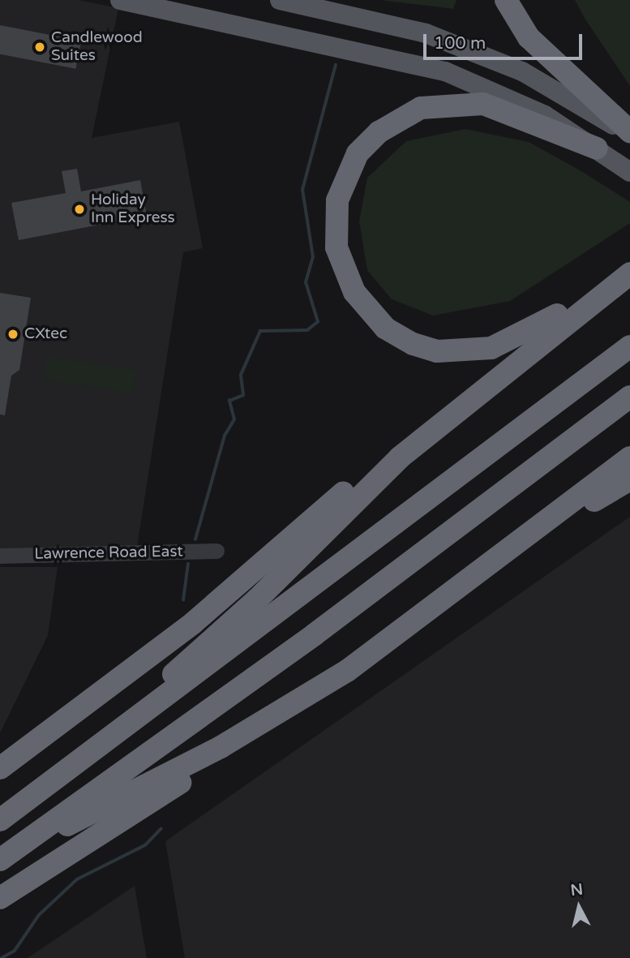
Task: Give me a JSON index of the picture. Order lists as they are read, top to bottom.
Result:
{
  "streets": {
    "street": ["Lawrence Road East"]
  },
  "places": ["Candlewood Suites", "Holiday Inn Express", "CXtec"],
  "scale_bar": "100 m",
  "north": "top"
}
